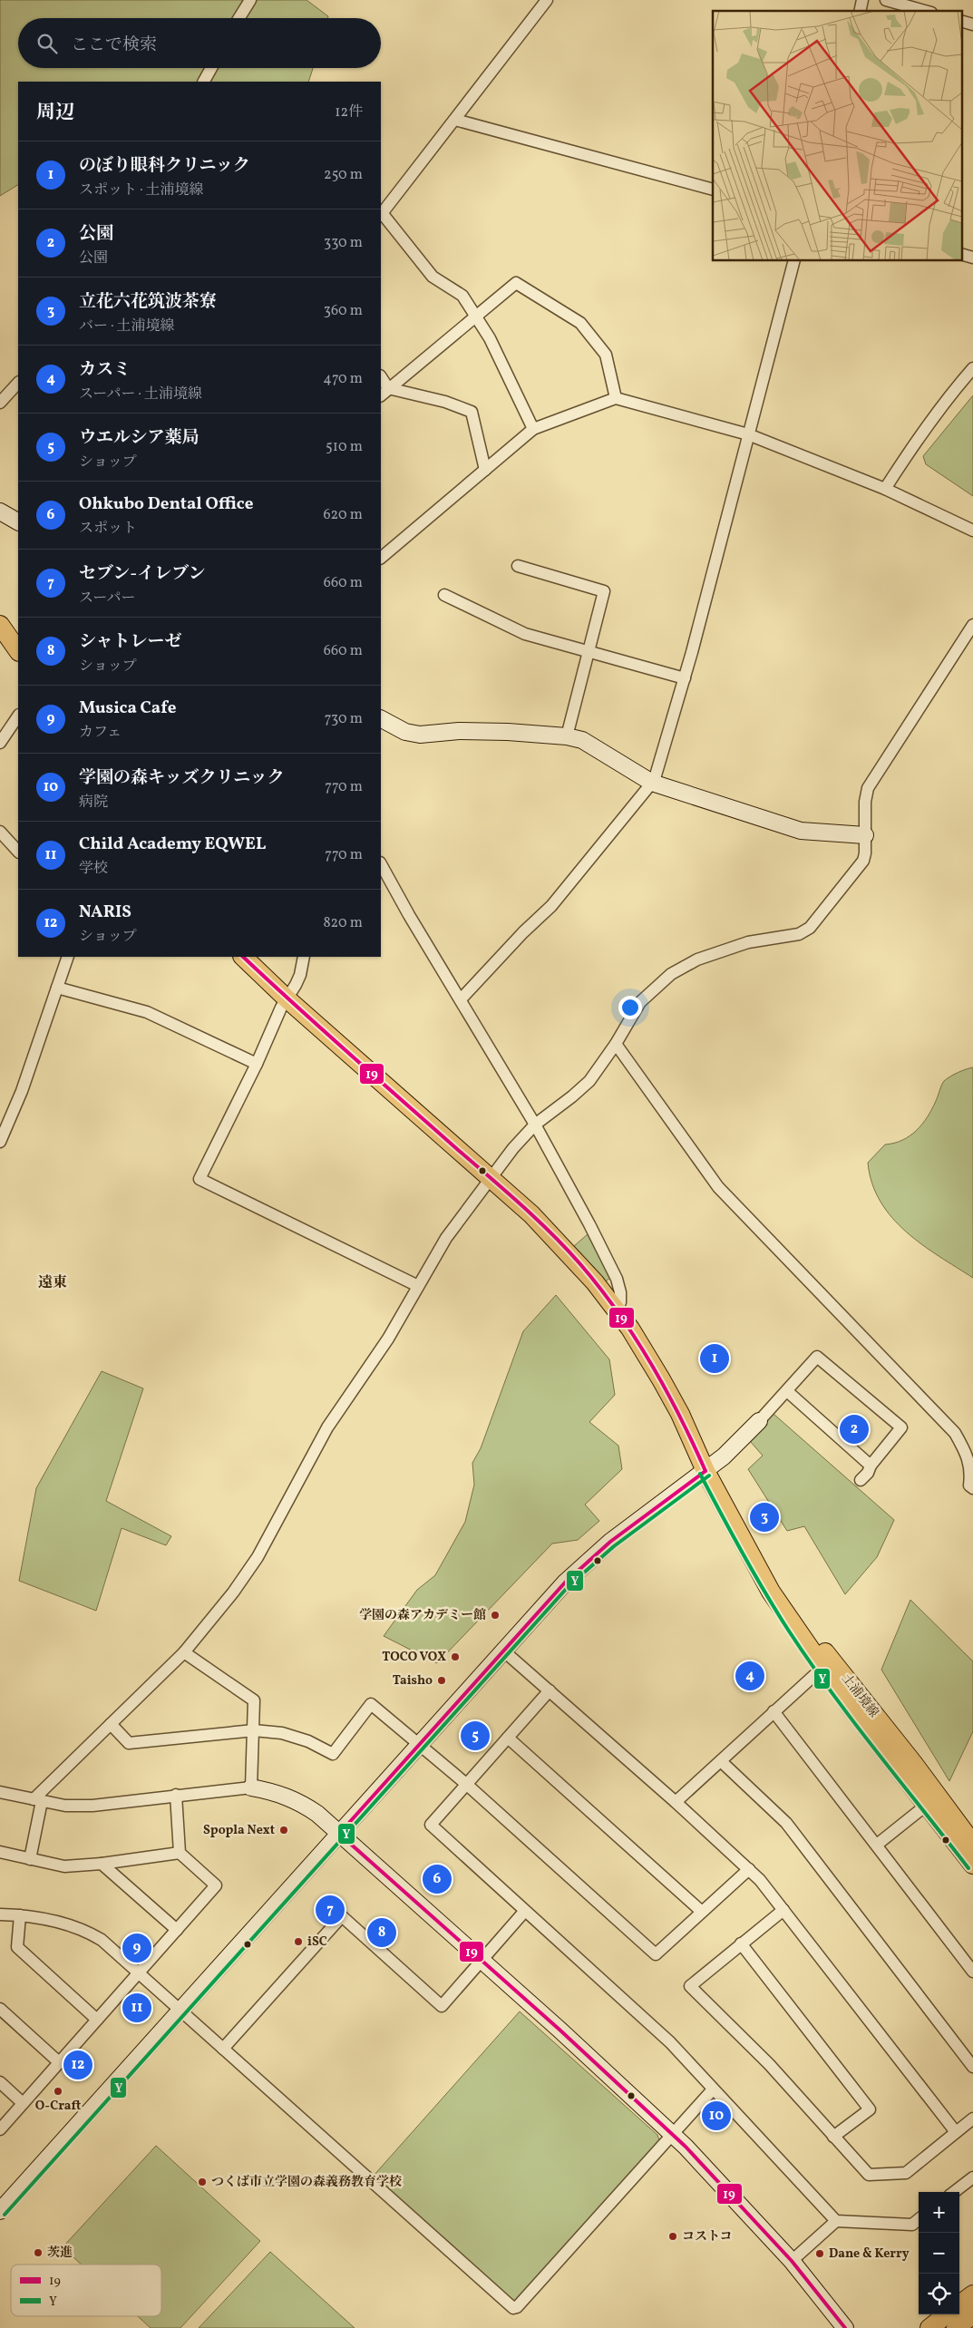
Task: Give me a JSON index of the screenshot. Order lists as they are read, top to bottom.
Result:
{
  "streets": {
    "main road": ["土浦境線"]
  },
  "districts": ["遠東"],
  "places": [
    "学園の森アカデミー館",
    "TOCO VOX",
    "Taisho",
    "Spopla Next",
    "iSC",
    "O-Craft",
    "つくば市立学園の森義務教育学校",
    "コストコ",
    "茨進",
    "Dane & Kerry"
  ],
  "lines": ["transit line 19", "transit line Y"],
  "legend": ["19", "Y"],
  "page": {
    "search": "ここで検索",
    "heading": ["周辺", "12件"],
    "list": [
      {
        "mark": "1",
        "name": "のぼり眼科クリニック",
        "note": "スポット · 土浦境線",
        "value": "250 m"
      },
      {
        "mark": "2",
        "name": "公園",
        "note": "公園",
        "value": "330 m"
      },
      {
        "mark": "3",
        "name": "立花六花筑波茶寮",
        "note": "バー · 土浦境線",
        "value": "360 m"
      },
      {
        "mark": "4",
        "name": "カスミ",
        "note": "スーパー · 土浦境線",
        "value": "470 m"
      },
      {
        "mark": "5",
        "name": "ウエルシア薬局",
        "note": "ショップ",
        "value": "510 m"
      },
      {
        "mark": "6",
        "name": "Ohkubo Dental Office",
        "note": "スポット",
        "value": "620 m"
      },
      {
        "mark": "7",
        "name": "セブン-イレブン",
        "note": "スーパー",
        "value": "660 m"
      },
      {
        "mark": "8",
        "name": "シャトレーゼ",
        "note": "ショップ",
        "value": "660 m"
      },
      {
        "mark": "9",
        "name": "Musica Cafe",
        "note": "カフェ",
        "value": "730 m"
      },
      {
        "mark": "10",
        "name": "学園の森キッズクリニック",
        "note": "病院",
        "value": "770 m"
      },
      {
        "mark": "11",
        "name": "Child Academy EQWEL",
        "note": "学校",
        "value": "770 m"
      },
      {
        "mark": "12",
        "name": "NARIS",
        "note": "ショップ",
        "value": "820 m"
      }
    ],
    "pins": [
      "1",
      "2",
      "3",
      "4",
      "5",
      "6",
      "7",
      "8",
      "9",
      "11",
      "12",
      "10"
    ],
    "map_buttons": ["+", "−"]
  }
}
